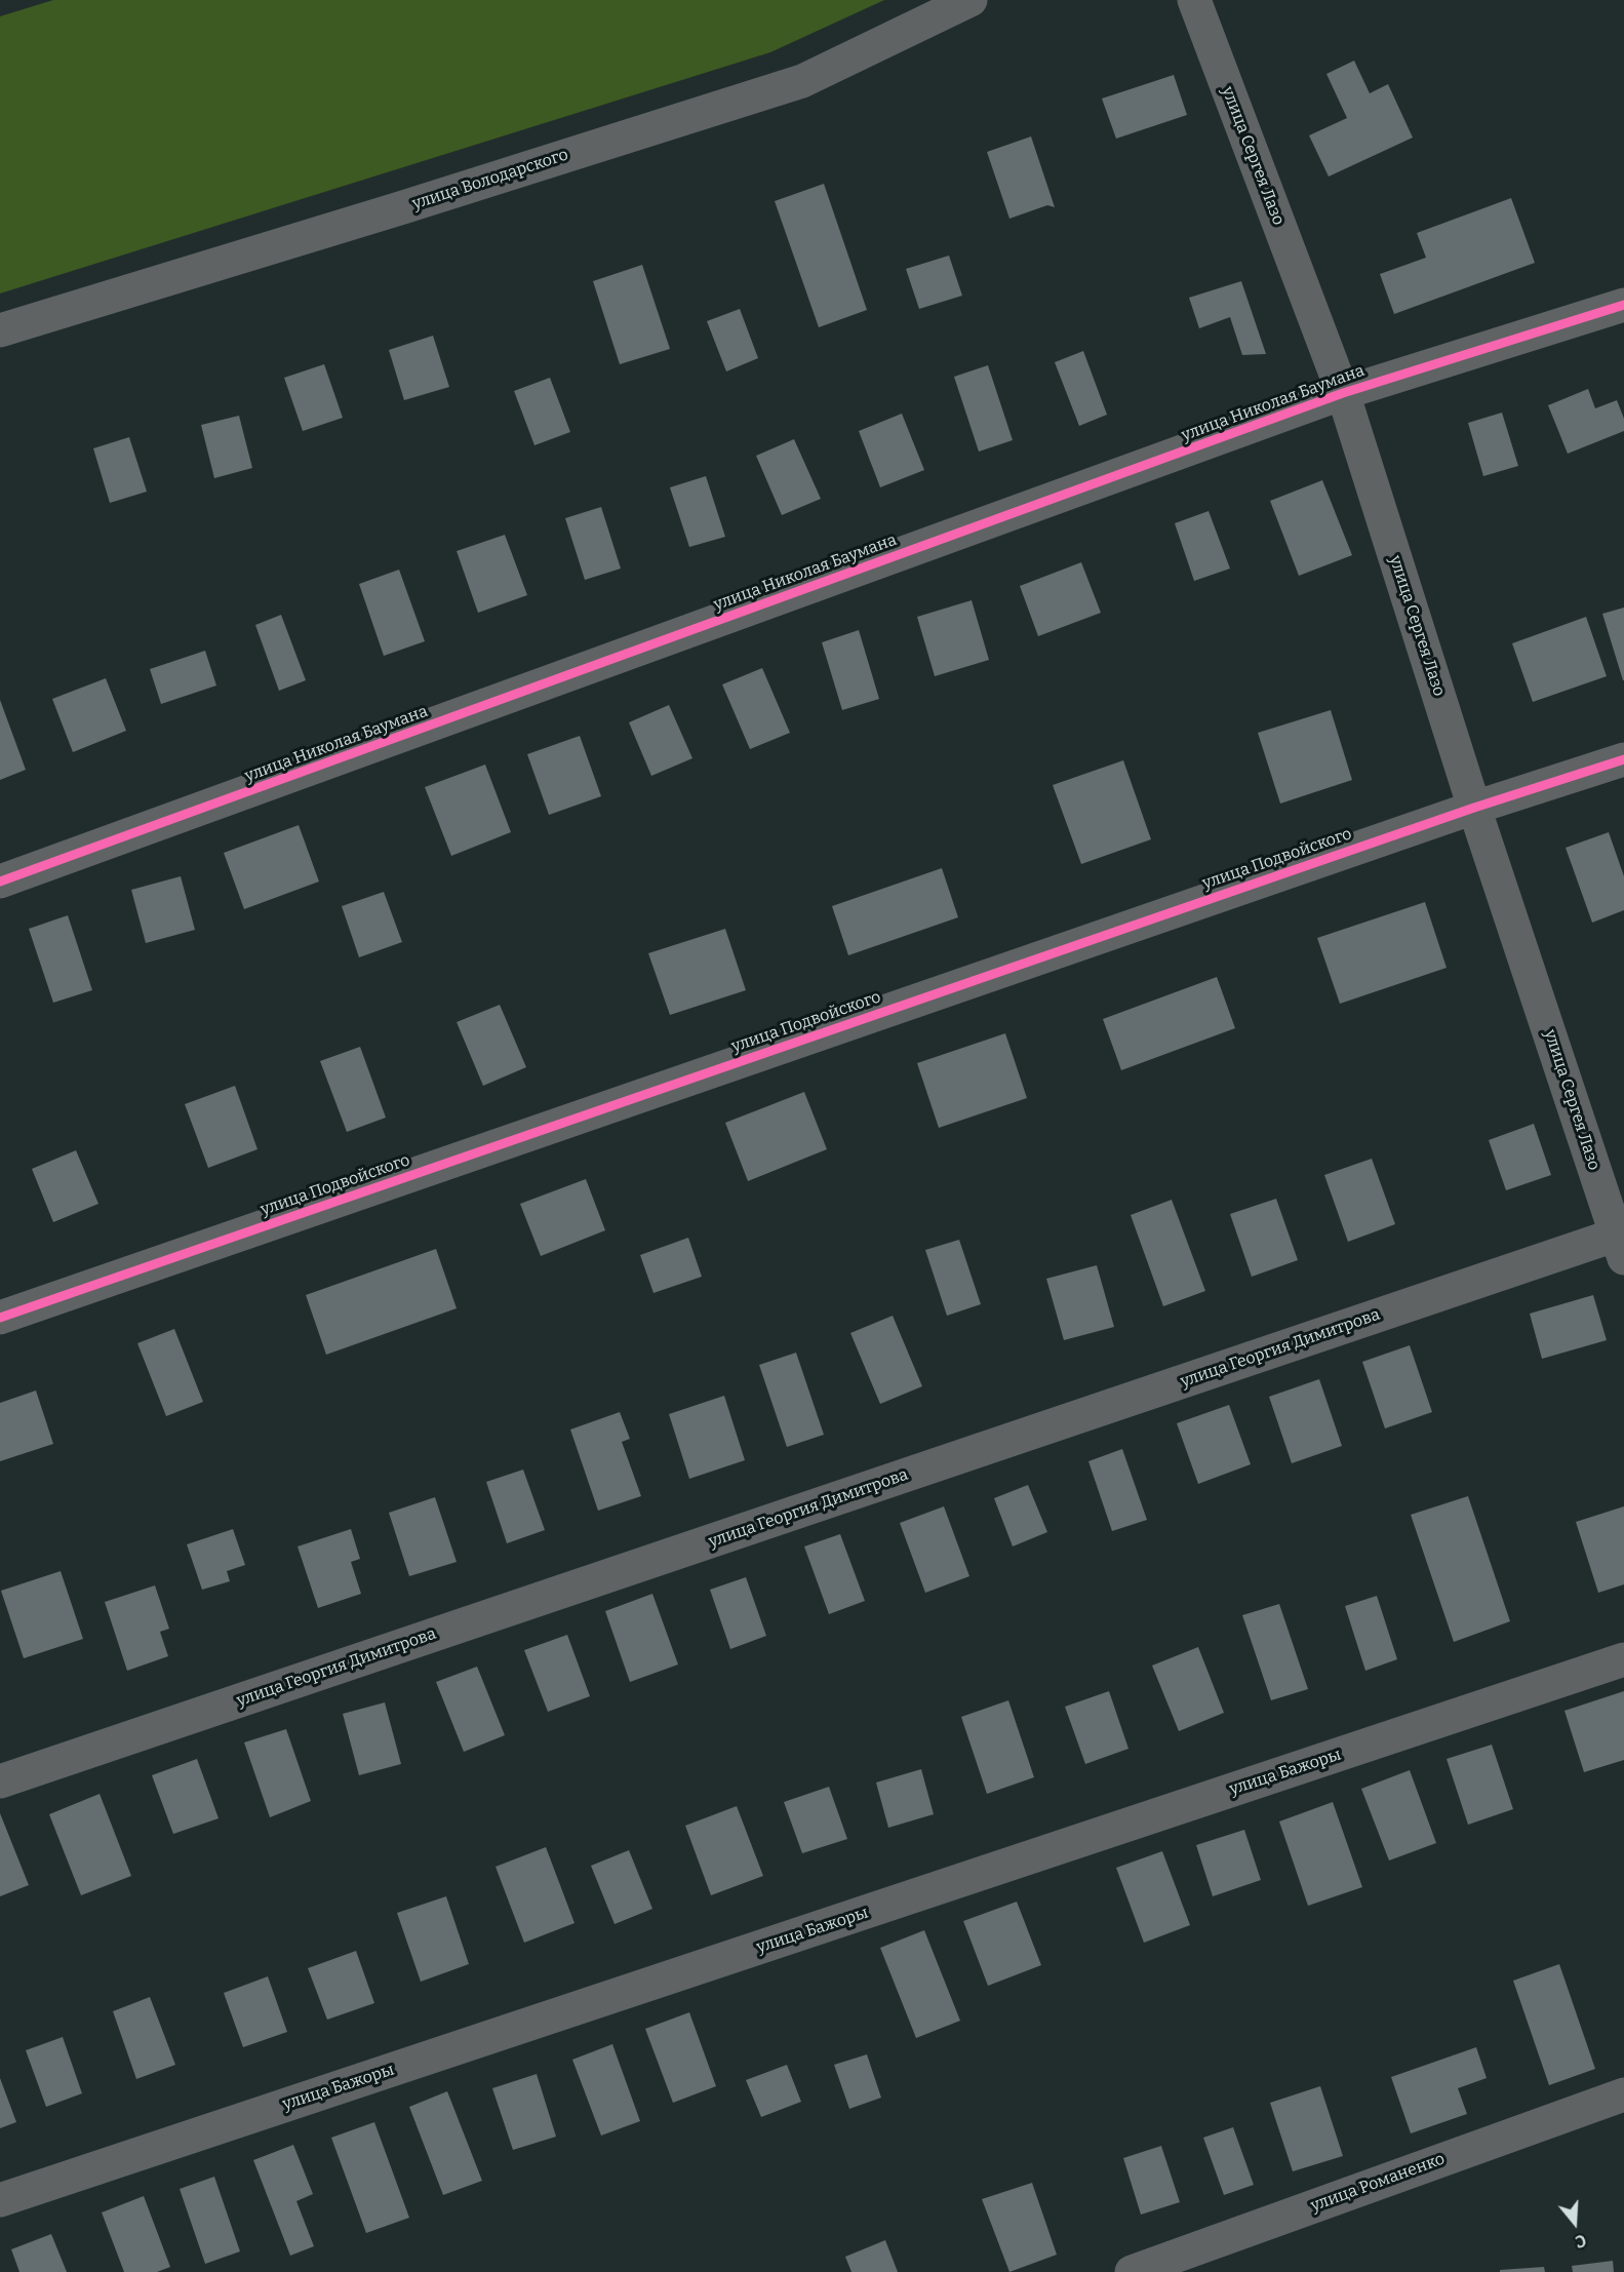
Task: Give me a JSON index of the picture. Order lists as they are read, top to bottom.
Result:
{
  "streets": {
    "street": [
      "улица Сергея Лазо",
      "улица Володарского",
      "улица Николая Баумана",
      "улица Подвойского",
      "улица Георгия Димитрова",
      "улица Бажоры",
      "улица Романенко"
    ]
  },
  "crossings": [
    ["улица Сергея Лазо", "улица Николая Баумана"],
    ["улица Сергея Лазо", "улица Подвойского"],
    ["улица Сергея Лазо", "улица Георгия Димитрова"]
  ],
  "north": "bottom"
}
